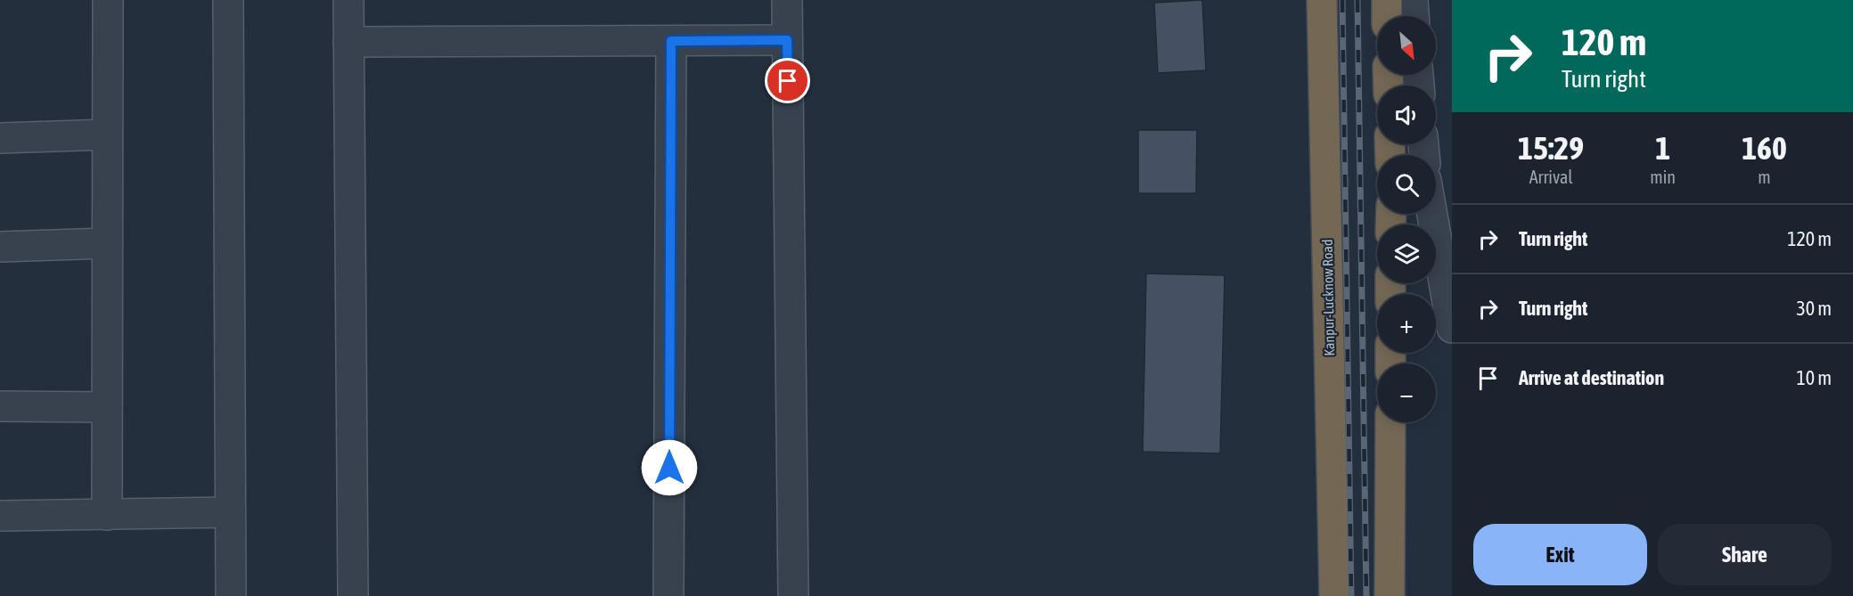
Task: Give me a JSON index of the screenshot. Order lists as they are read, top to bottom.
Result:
{
  "streets": {
    "highway": ["Kanpur-Lucknow Road"]
  },
  "north": "bottom right",
  "page": {
    "turn": ["120 m", "Turn right"],
    "map_buttons": ["+", "−"],
    "eta": [
      "15:29",
      "Arrival",
      "1",
      "min",
      "160",
      "m"
    ],
    "list": [
      {
        "name": "Turn right",
        "value": "120 m"
      },
      {
        "name": "Turn right",
        "value": "30 m"
      },
      {
        "name": "Arrive at destination",
        "value": "10 m"
      }
    ],
    "buttons": ["Exit", "Share"]
  }
}
